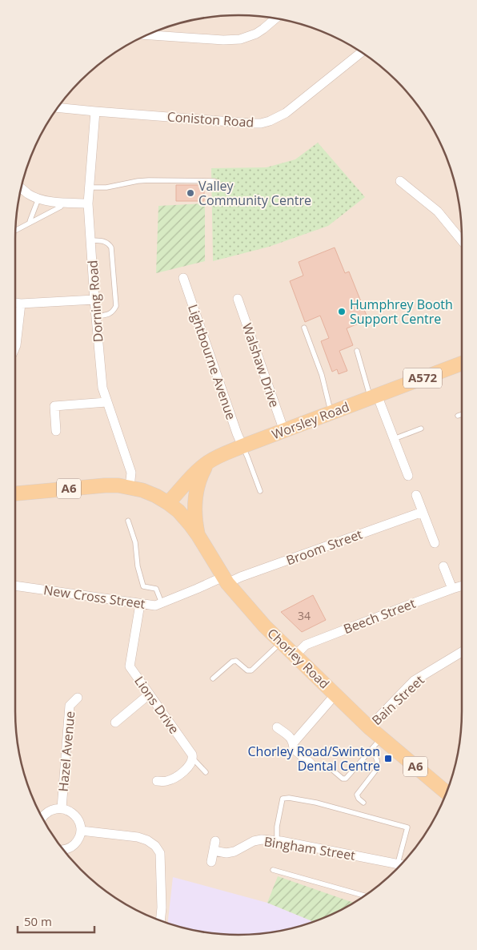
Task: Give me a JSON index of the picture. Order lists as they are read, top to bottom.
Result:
{
  "streets": {
    "main road": [
      "A572",
      "Worsley Road",
      "A6",
      "Chorley Road"
    ],
    "street": [
      "Coniston Road",
      "Dorning Road",
      "Lightbourne Avenue",
      "Walshaw Drive",
      "Broom Street",
      "New Cross Street",
      "Beech Street",
      "Bain Street",
      "Lions Drive",
      "Hazel Avenue",
      "Bingham Street"
    ]
  },
  "crossings": [
    ["Coniston Road", "Dorning Road"],
    ["Dorning Road", "A6"],
    ["Lightbourne Avenue", "Worsley Road"],
    ["Walshaw Drive", "Worsley Road"],
    ["Worsley Road", "A6"],
    ["Worsley Road", "Chorley Road"],
    ["A6", "Chorley Road"],
    ["Broom Street", "New Cross Street"],
    ["Broom Street", "Chorley Road"],
    ["New Cross Street", "Chorley Road"],
    ["New Cross Street", "Lions Drive"],
    ["Beech Street", "Chorley Road"],
    ["Chorley Road", "Bain Street"]
  ],
  "places": {
    "other": ["Valley Community Centre", "Humphrey Booth Support Centre"],
    "transit": ["Chorley Road/Swinton Dental Centre"]
  },
  "house_numbers": ["34"],
  "scale_bar": "50 m"
}
